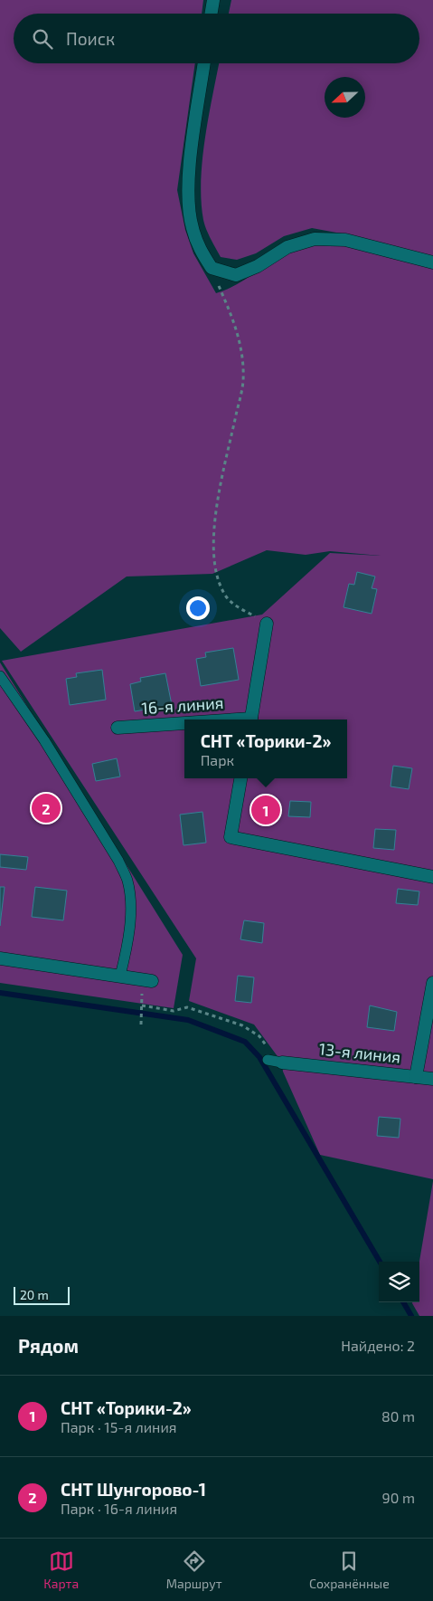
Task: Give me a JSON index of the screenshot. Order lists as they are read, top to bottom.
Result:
{
  "streets": {
    "street": ["16-я линия", "13-я линия"]
  },
  "scale_bar": "20 m",
  "north": "left",
  "page": {
    "search": "Поиск",
    "popup": ["СНТ «Торики-2»", "Парк"],
    "pins": ["2", "1"],
    "scale": "20 m",
    "heading": ["Рядом", "Найдено: 2"],
    "list": [
      {
        "mark": "1",
        "name": "СНТ «Торики-2»",
        "note": "Парк · 15-я линия",
        "value": "80 m"
      },
      {
        "mark": "2",
        "name": "СНТ Шунгорово-1",
        "note": "Парк · 16-я линия",
        "value": "90 m"
      }
    ],
    "nav": ["Карта", "Маршрут", "Сохранённые"]
  }
}
